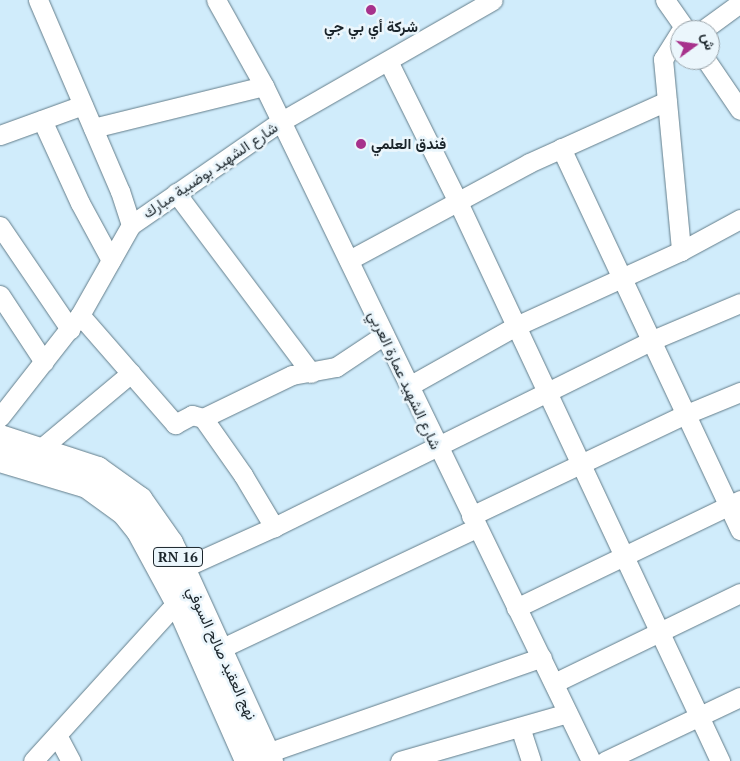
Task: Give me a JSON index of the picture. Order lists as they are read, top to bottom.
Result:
{
  "streets": {
    "main road": ["RN 16", "نهج العقيد صالح السوفي"],
    "street": ["شارع الشهيد بوضبية مبارك", "شارع الشهيد عمارة العربي"]
  },
  "crossings": [
    ["شارع الشهيد بوضبية مبارك", "شارع الشهيد عمارة العربي"]
  ],
  "places": ["شركة أي بي جي", "فندق العلمي"],
  "north": "right"
}
